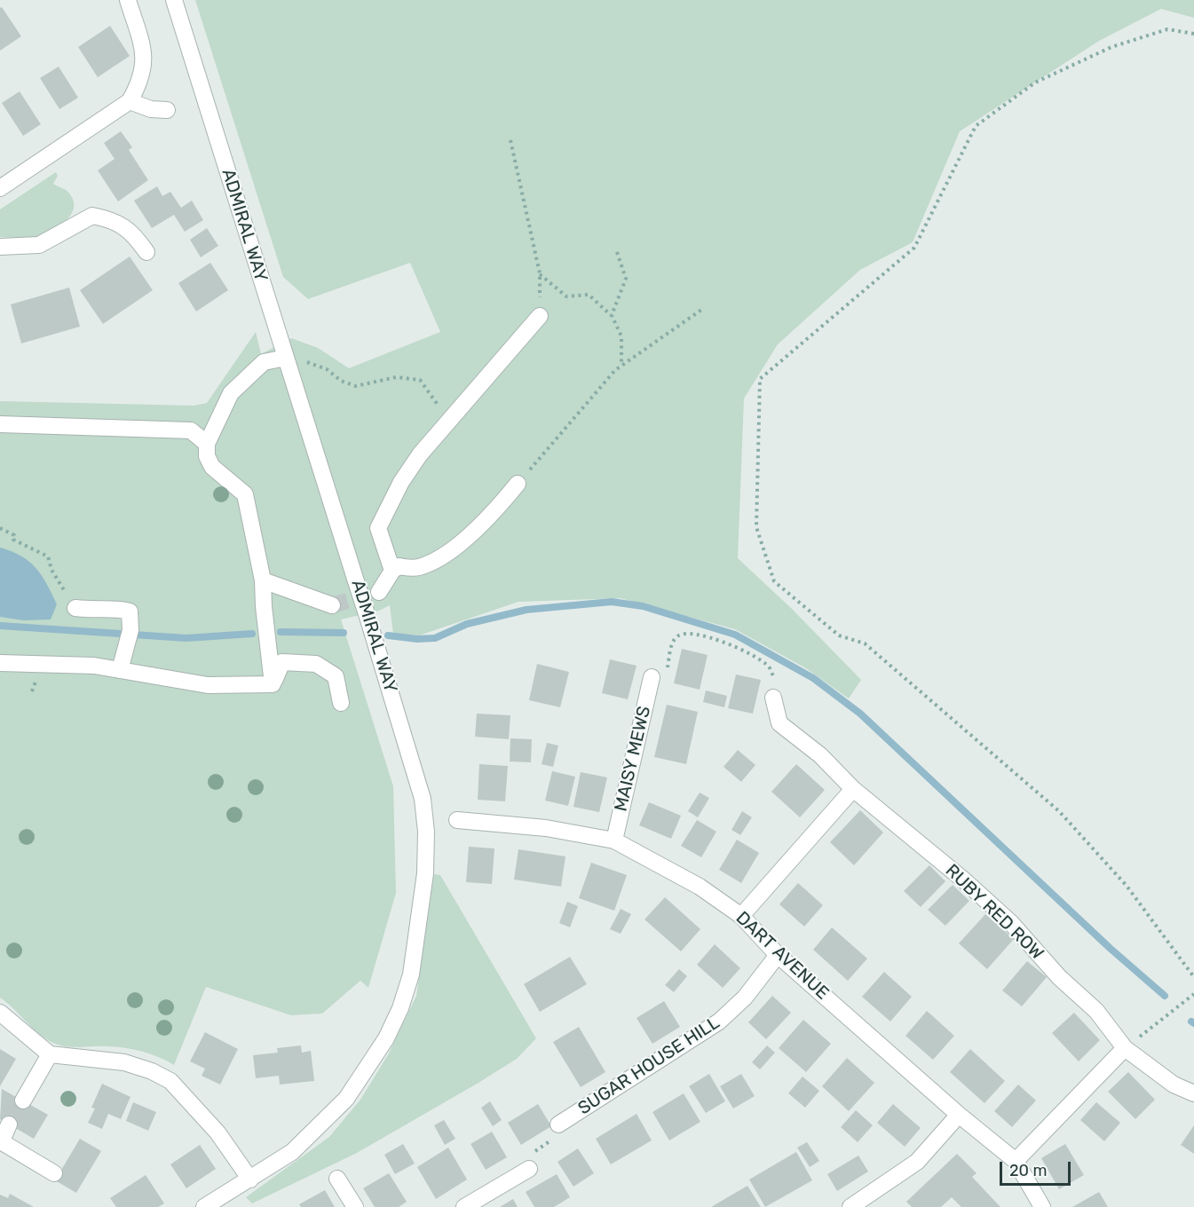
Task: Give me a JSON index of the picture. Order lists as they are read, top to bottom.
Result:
{
  "streets": {
    "street": [
      "ADMIRAL WAY",
      "MAISY MEWS",
      "RUBY RED ROW",
      "DART AVENUE",
      "SUGAR HOUSE HILL"
    ]
  },
  "crossings": [
    ["MAISY MEWS", "DART AVENUE"],
    ["DART AVENUE", "SUGAR HOUSE HILL"]
  ],
  "scale_bar": "20 m"
}
